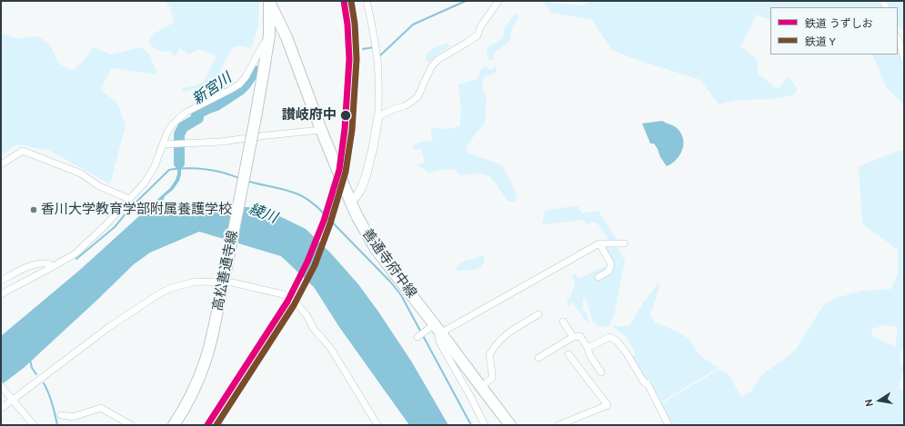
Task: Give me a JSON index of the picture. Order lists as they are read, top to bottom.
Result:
{
  "streets": {
    "main road": ["善通寺府中線", "高松善通寺線"]
  },
  "crossings": [
    ["善通寺府中線", "高松善通寺線"]
  ],
  "water": ["新宮川", "綾川"],
  "places": ["讃岐府中", "香川大学教育学部附属養護学校"],
  "lines": ["rail line うずしお", "rail line Y"],
  "legend": ["鉄道 うずしお", "鉄道 Y"],
  "north": "left"
}
